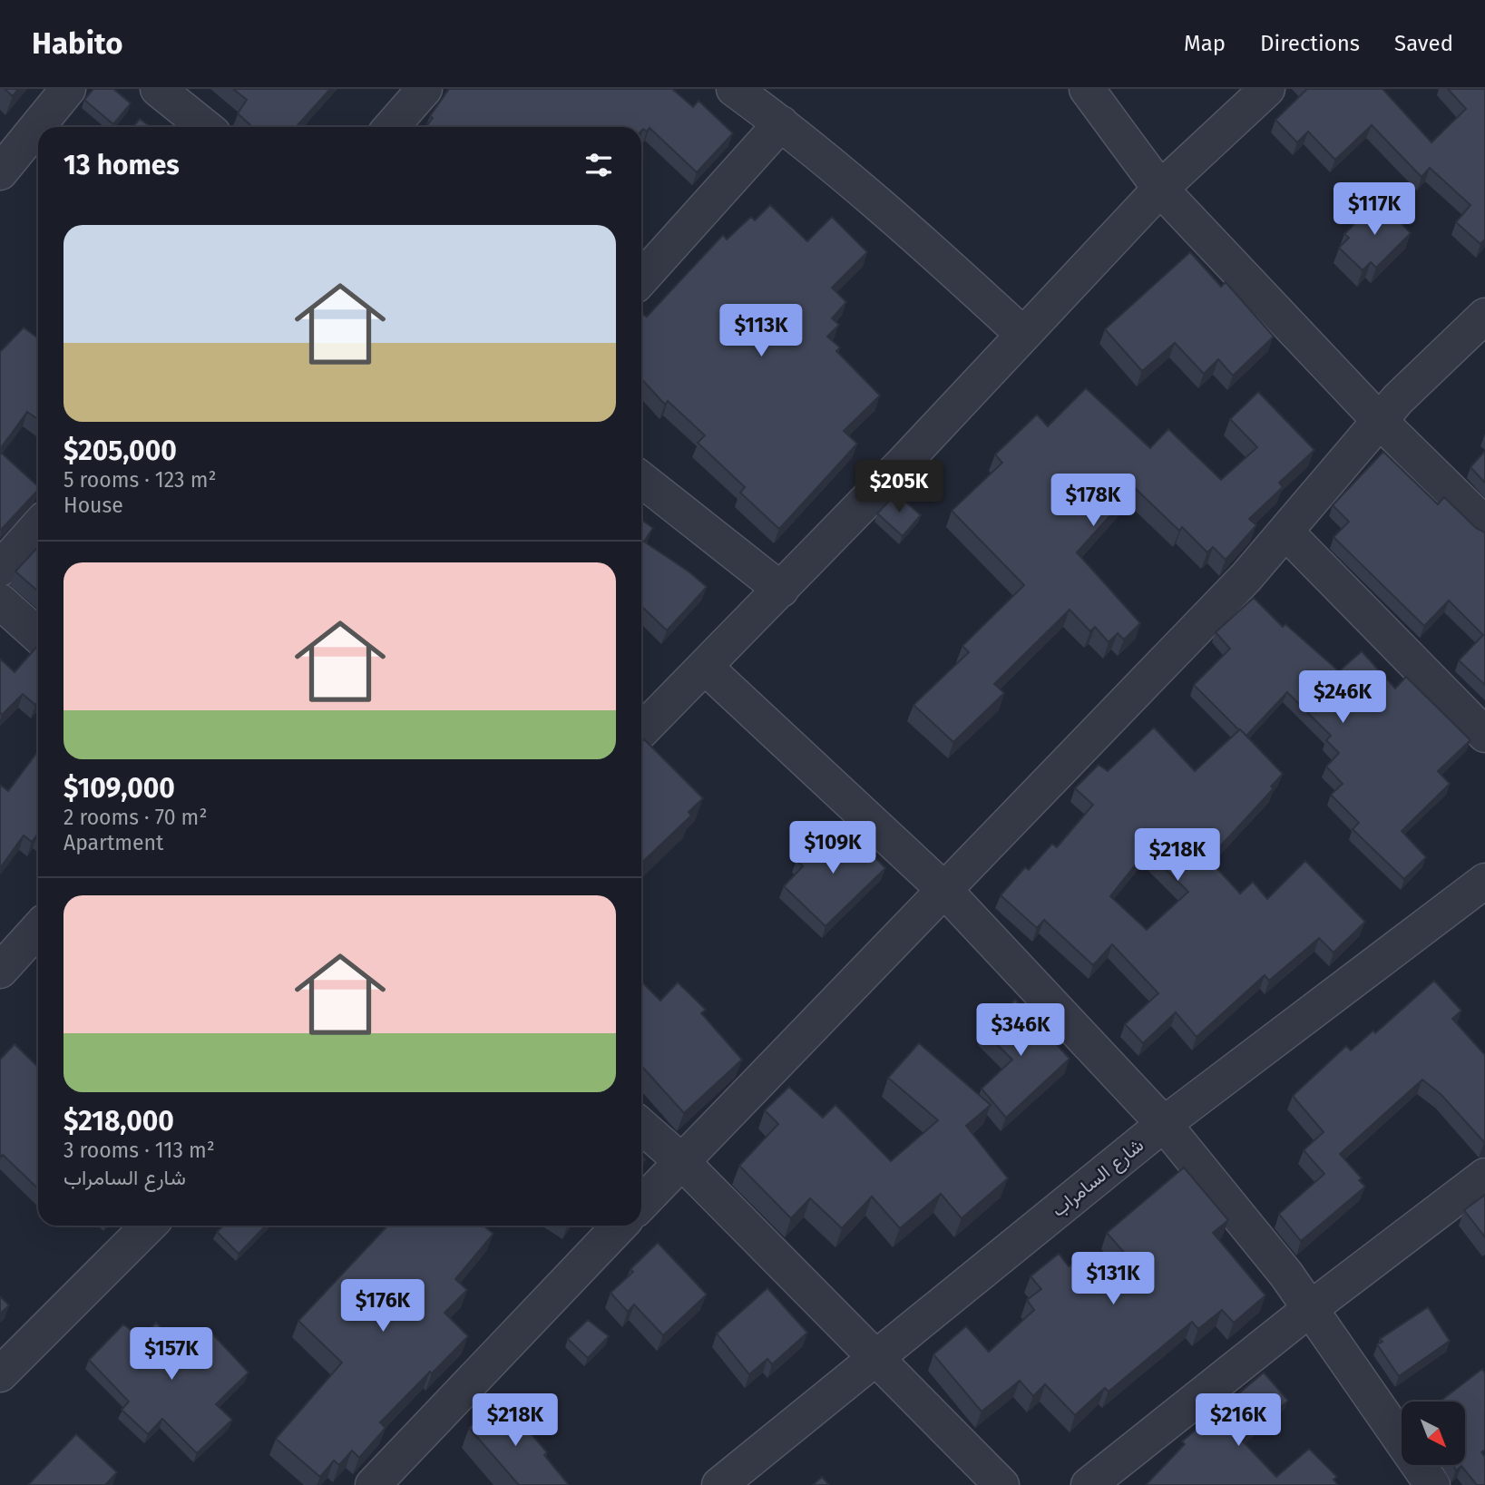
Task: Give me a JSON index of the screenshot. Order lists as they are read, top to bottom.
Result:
{
  "streets": {
    "street": ["شارع السامراب"]
  },
  "north": "bottom right",
  "page": {
    "header": "Habito",
    "nav": ["Map", "Directions", "Saved"],
    "heading": "13 homes",
    "price": [
      "$117K",
      "$113K",
      "$205K",
      "$178K",
      "$246K",
      "$109K",
      "$218K",
      "$346K",
      "$131K",
      "$176K",
      "$157K",
      "$218K",
      "$216K"
    ],
    "list": [
      {
        "name": "$205,000",
        "note": "5 rooms · 123 m² · House"
      },
      {
        "name": "$109,000",
        "note": "2 rooms · 70 m² · Apartment"
      },
      {
        "name": "$218,000",
        "note": "3 rooms · 113 m² · شارع السامراب"
      }
    ]
  }
}
